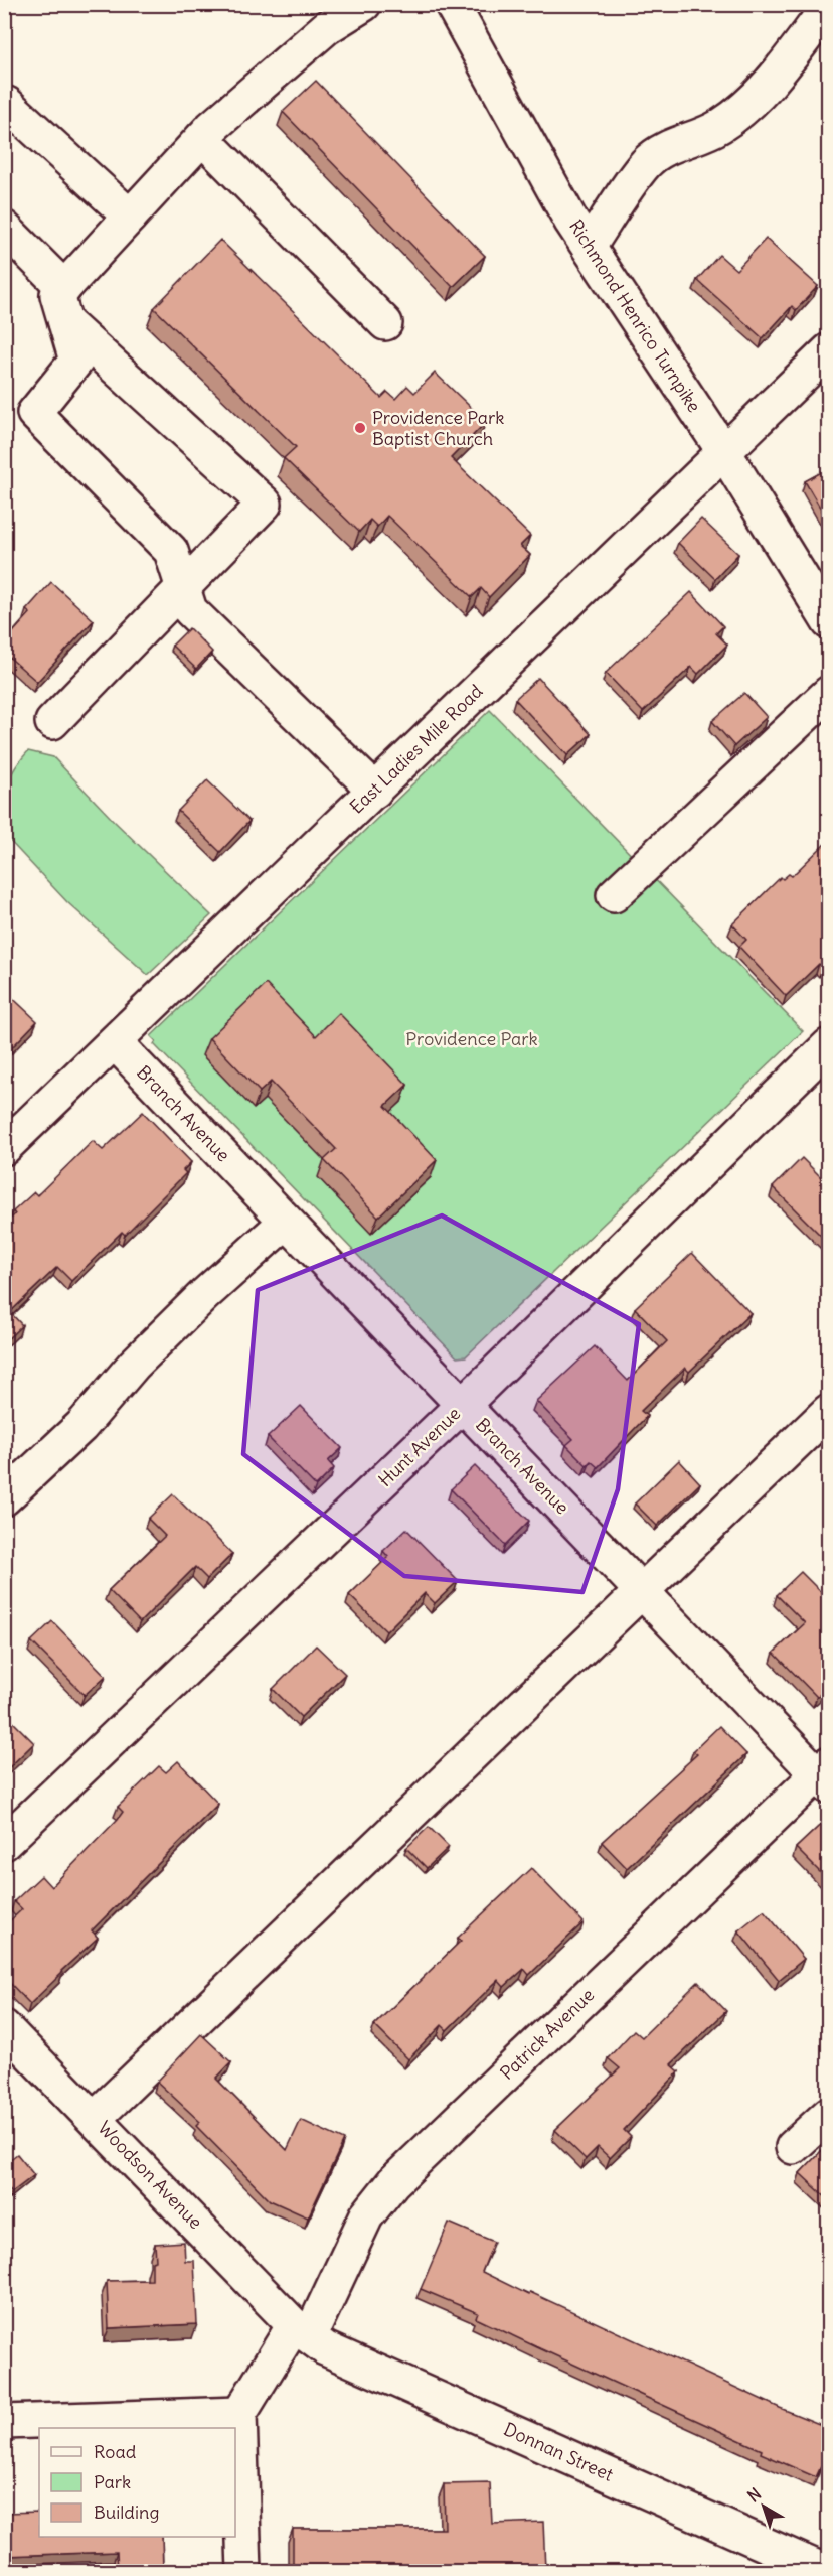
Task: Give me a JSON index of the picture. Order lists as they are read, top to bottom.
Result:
{
  "streets": {
    "street": [
      "Richmond Henrico Turnpike",
      "East Ladies Mile Road",
      "Branch Avenue",
      "Hunt Avenue",
      "Patrick Avenue",
      "Woodson Avenue",
      "Donnan Street"
    ]
  },
  "crossings": [
    ["Richmond Henrico Turnpike", "East Ladies Mile Road"],
    ["East Ladies Mile Road", "Branch Avenue"],
    ["Branch Avenue", "Hunt Avenue"],
    ["Branch Avenue", "Patrick Avenue"],
    ["Patrick Avenue", "Woodson Avenue"],
    ["Patrick Avenue", "Donnan Street"],
    ["Woodson Avenue", "Donnan Street"]
  ],
  "parks": ["Providence Park"],
  "places": ["Providence Park Baptist Church"],
  "legend": ["Road", "Park", "Building"],
  "north": "top left"
}
